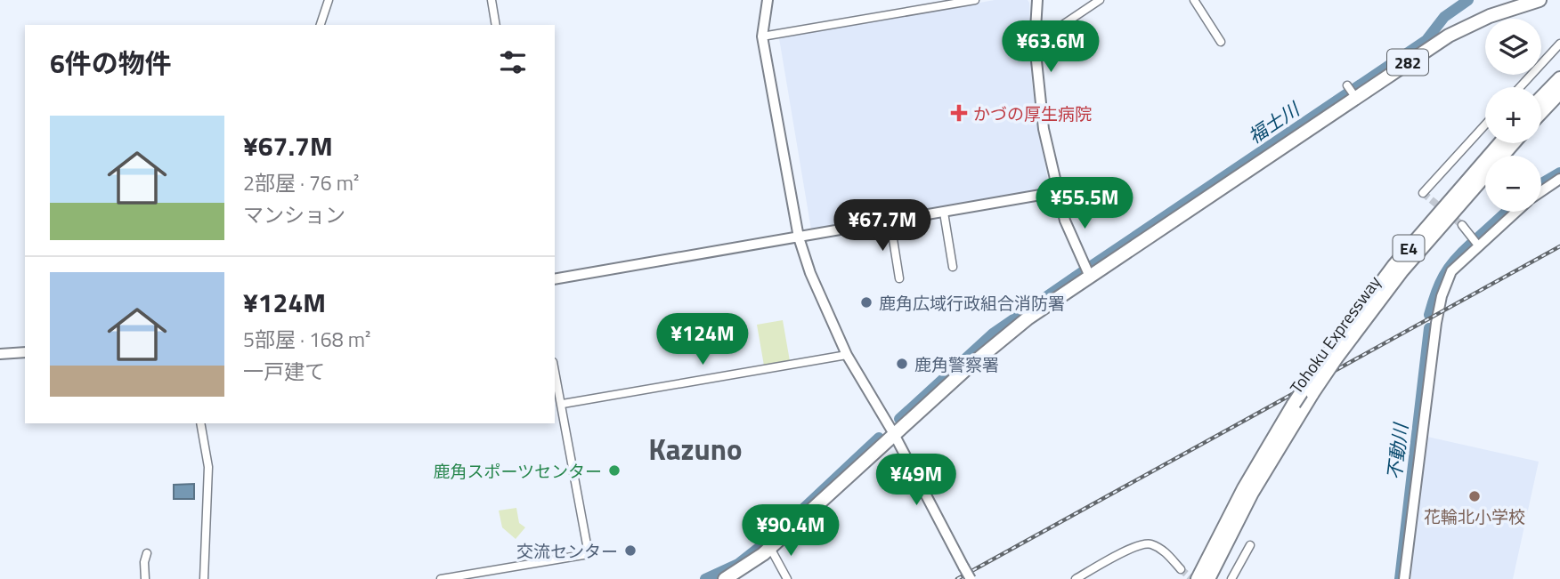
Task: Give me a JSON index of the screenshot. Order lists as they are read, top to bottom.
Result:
{
  "streets": {
    "highway": ["282", "E4", "Tohoku Expressway"]
  },
  "districts": ["Kazuno"],
  "water": ["福士川", "不動川"],
  "places": {
    "health": ["かづの厚生病院"],
    "other": [
      "鹿角広域行政組合消防署",
      "鹿角警察署",
      "鹿角スポーツセンター",
      "花輪北小学校",
      "交流センター"
    ]
  },
  "page": {
    "map_buttons": ["+", "−"],
    "price": [
      "¥63.6M",
      "¥55.5M",
      "¥67.7M",
      "¥124M",
      "¥49M",
      "¥90.4M"
    ],
    "heading": "6件の物件",
    "list": [
      {
        "name": "¥67.7M",
        "note": "2部屋 · 76 m² · マンション"
      },
      {
        "name": "¥124M",
        "note": "5部屋 · 168 m² · 一戸建て"
      }
    ]
  }
}
